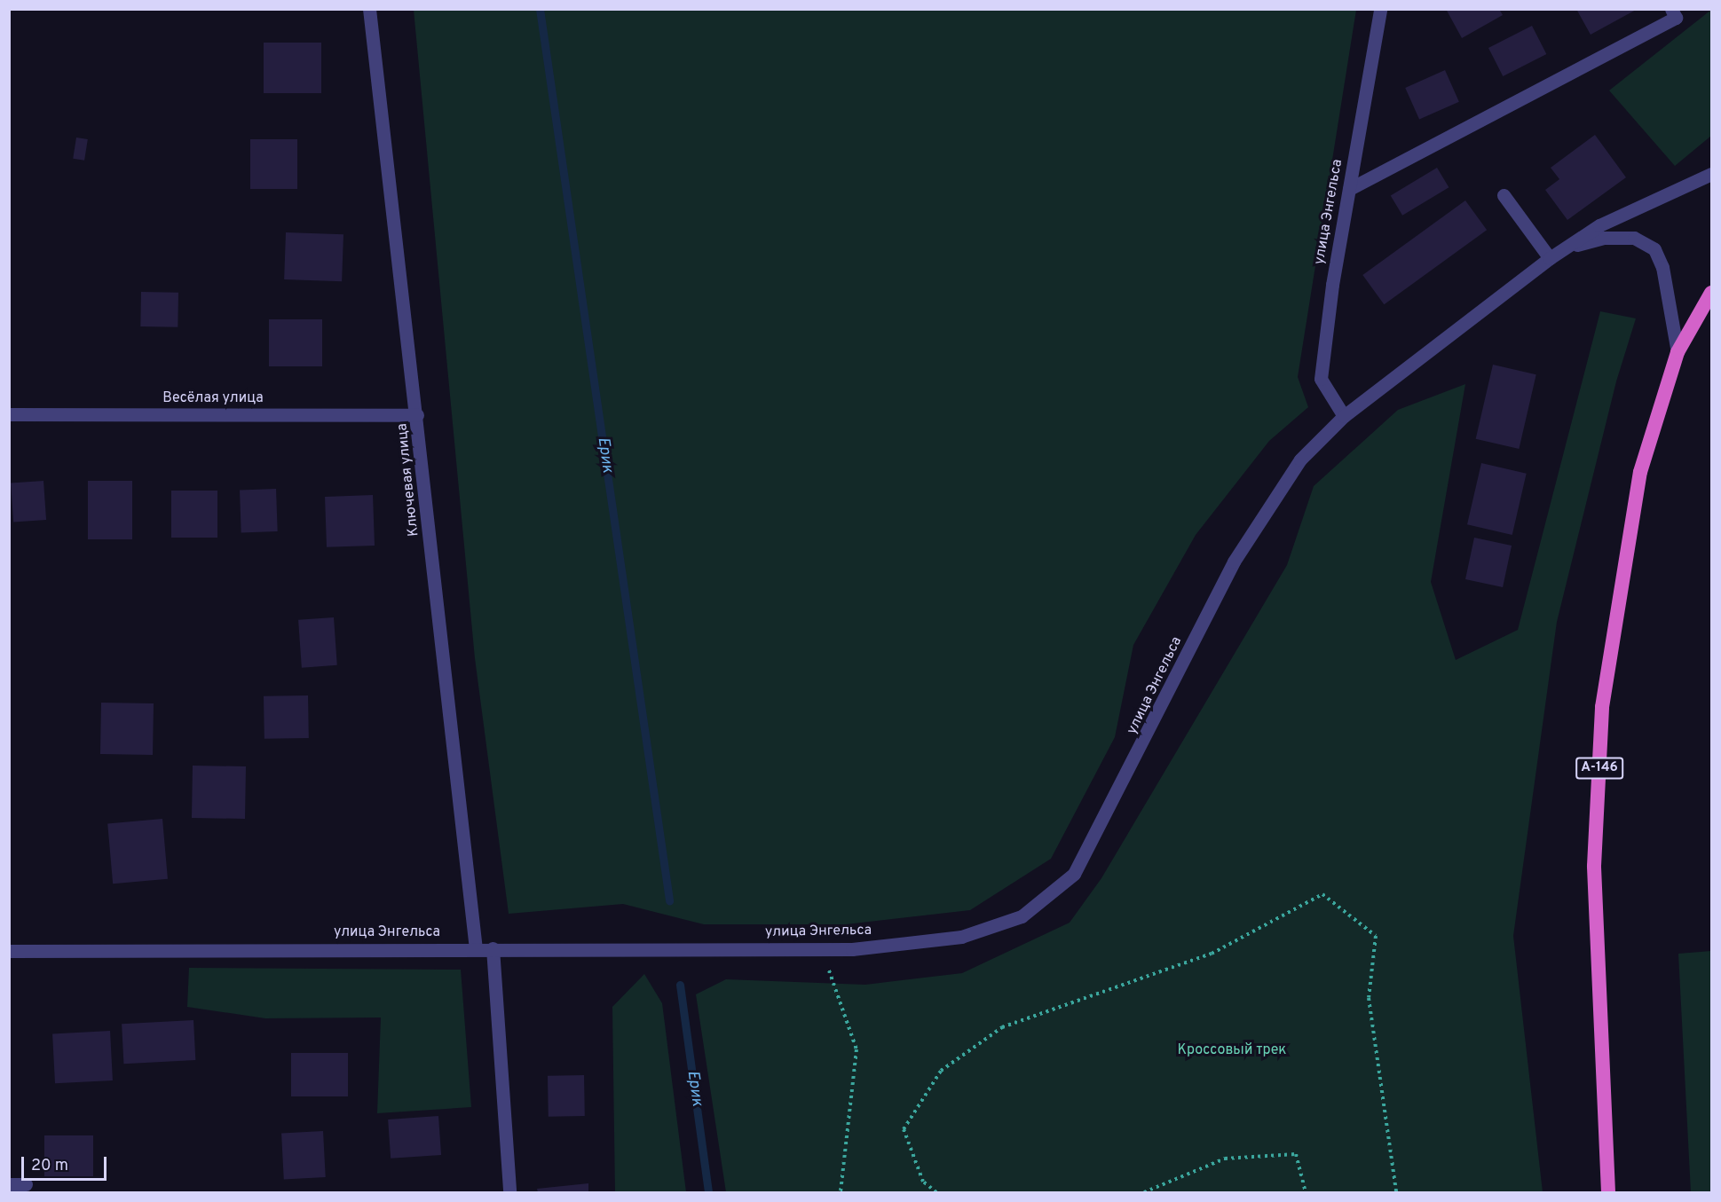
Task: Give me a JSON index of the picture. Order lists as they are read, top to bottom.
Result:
{
  "streets": {
    "highway": ["А-146"],
    "street": ["улица Энгельса", "Весёлая улица", "Ключевая улица"]
  },
  "crossings": [
    ["улица Энгельса", "Ключевая улица"],
    ["улица Энгельса", "А-146"],
    ["Весёлая улица", "Ключевая улица"]
  ],
  "water": ["Ерик"],
  "parks": ["Кроссовый трек"],
  "scale_bar": "20 m"
}
